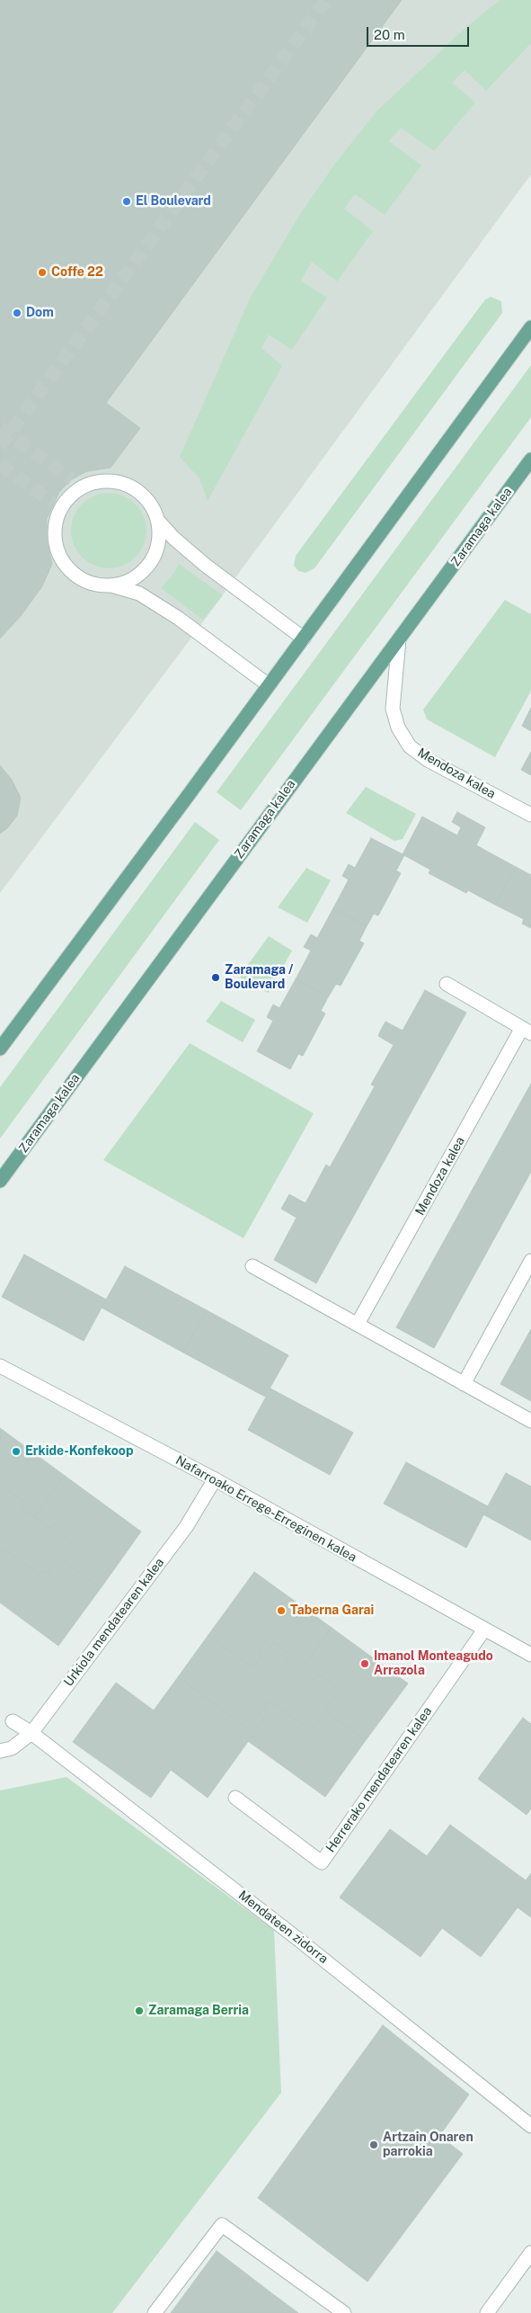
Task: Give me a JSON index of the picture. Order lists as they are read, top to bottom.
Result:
{
  "streets": {
    "main road": ["Zaramaga kalea"],
    "street": [
      "Mendoza kalea",
      "Nafarroako Errege-Erreginen kalea",
      "Urkiola mendatearen kalea",
      "Herrerako mendatearen kalea",
      "Mendateen zidorra"
    ]
  },
  "crossings": [
    ["Zaramaga kalea", "Mendoza kalea"],
    ["Nafarroako Errege-Erreginen kalea", "Urkiola mendatearen kalea"],
    ["Nafarroako Errege-Erreginen kalea", "Herrerako mendatearen kalea"],
    ["Urkiola mendatearen kalea", "Mendateen zidorra"]
  ],
  "places": [
    "El Boulevard",
    "Coffe 22",
    "Dom",
    "Zaramaga / Boulevard",
    "Erkide-Konfekoop",
    "Taberna Garai",
    "Imanol Monteagudo Arrazola",
    "Zaramaga Berria",
    "Artzain Onaren parrokia"
  ],
  "scale_bar": "20 m"
}
